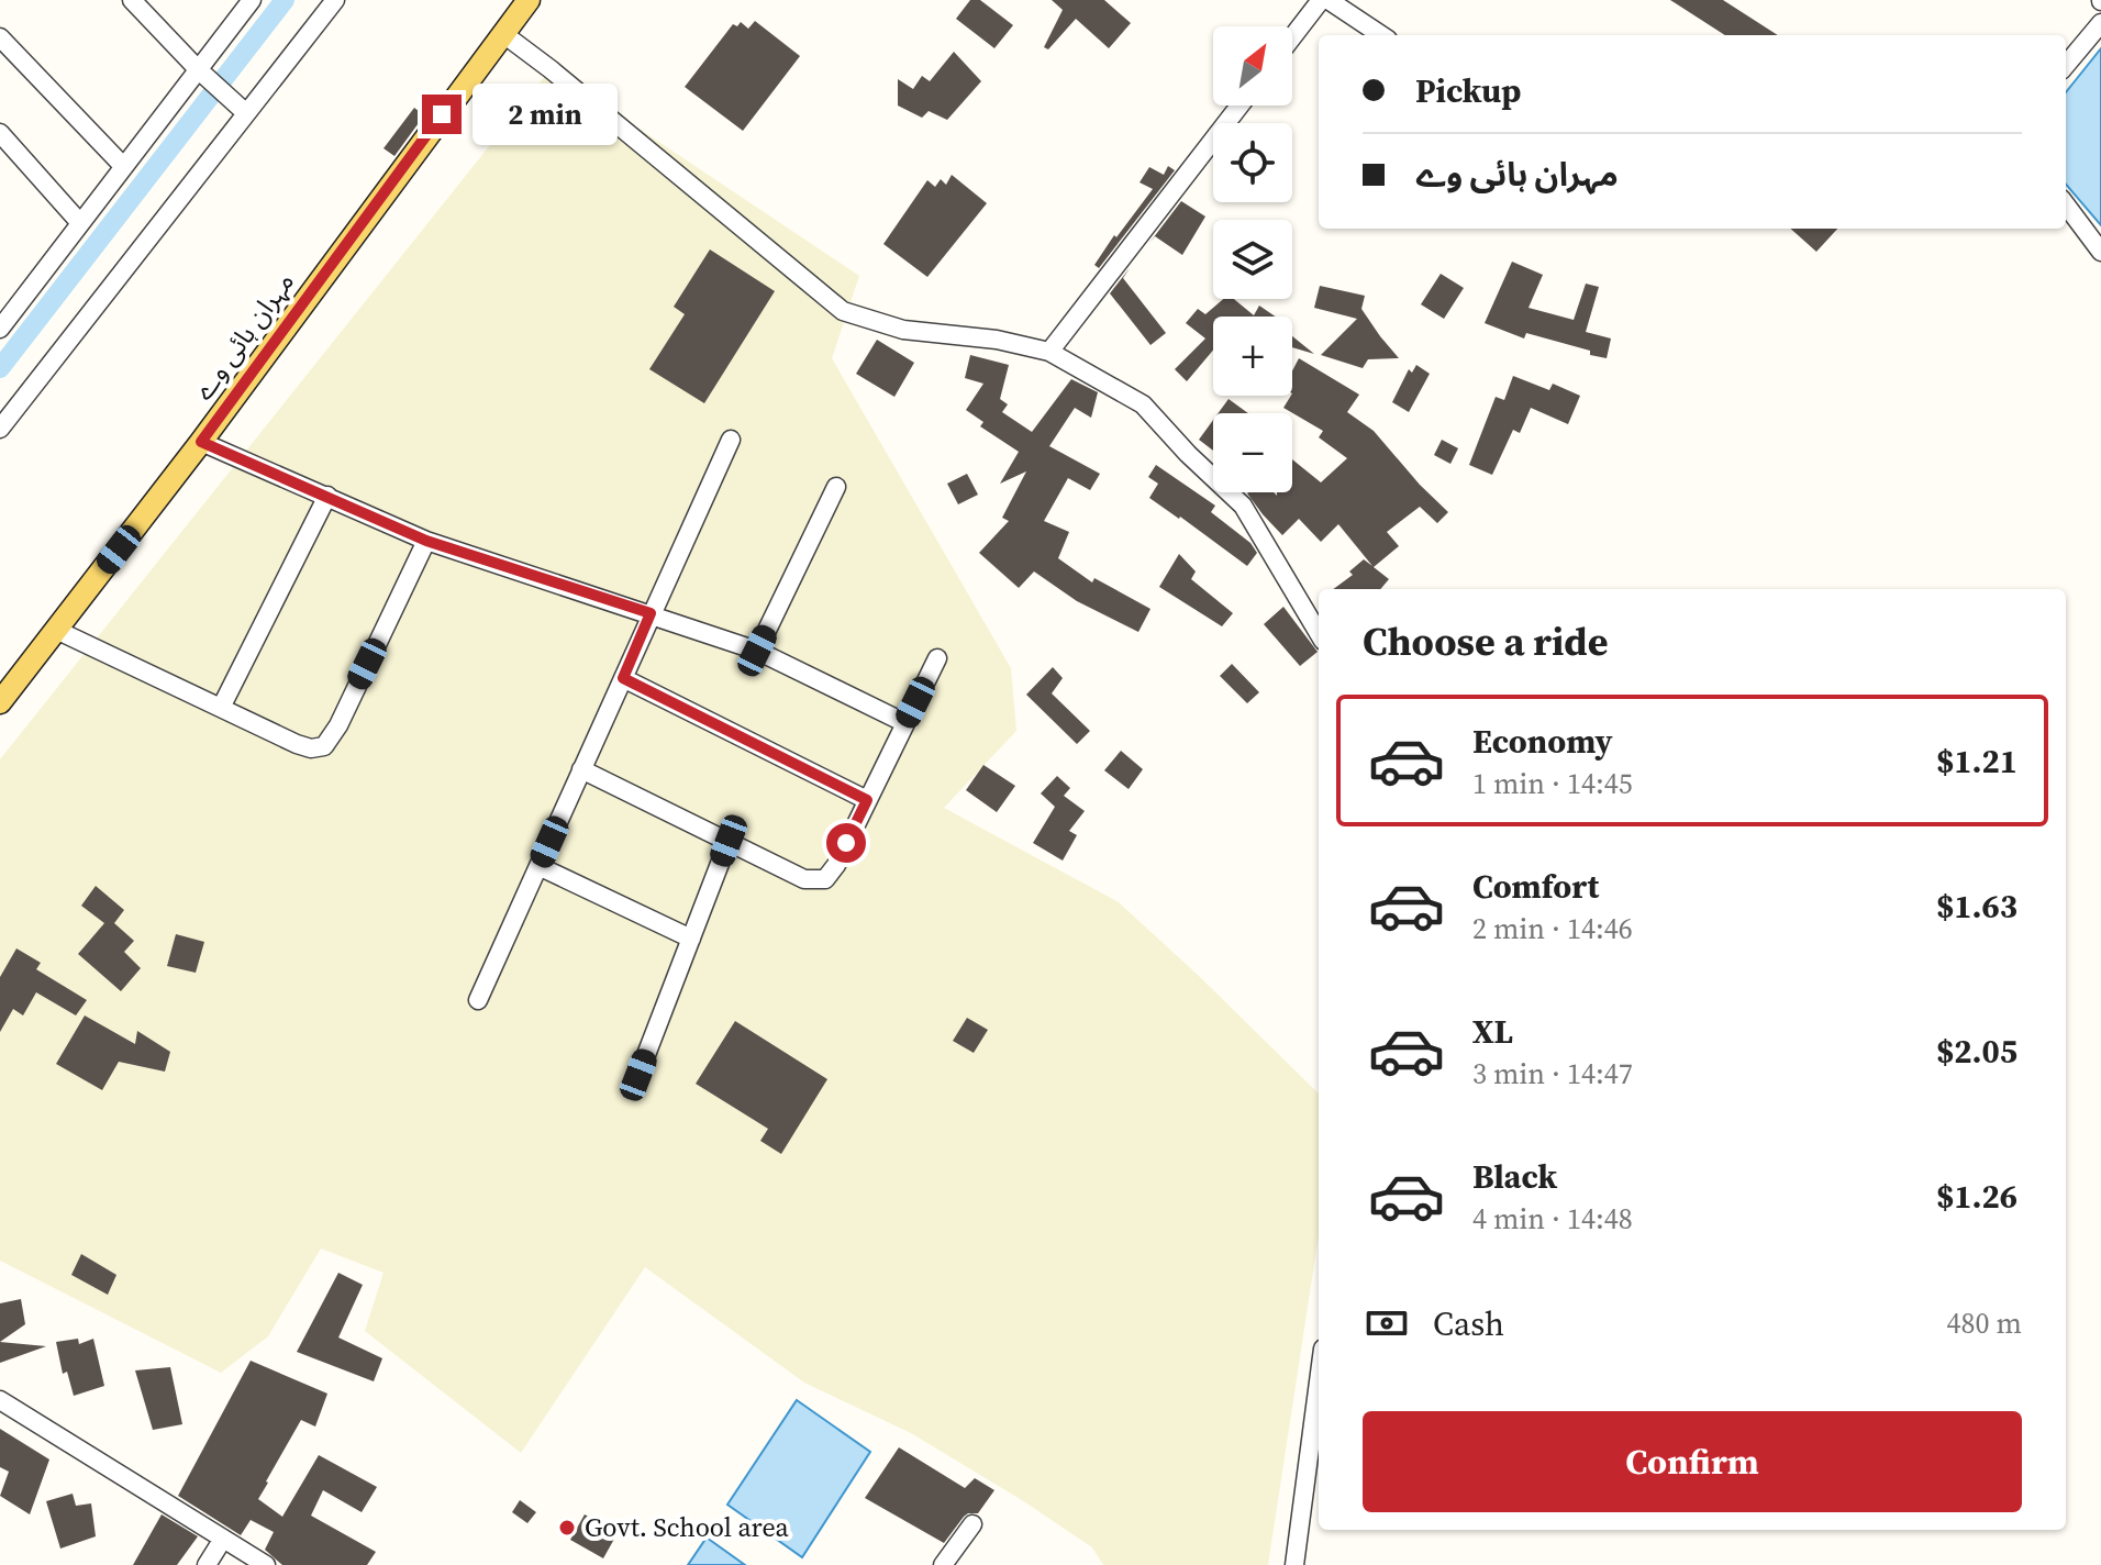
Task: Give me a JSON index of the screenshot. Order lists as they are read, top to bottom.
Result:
{
  "streets": {
    "main road": ["مہران ہائی وے"]
  },
  "places": ["Govt. School area"],
  "north": "top right",
  "page": {
    "map_buttons": ["+", "−"],
    "banner": ["Pickup", "مہران ہائی وے"],
    "bubble": "2 min",
    "heading": "Choose a ride",
    "list": [
      {
        "name": "Economy",
        "note": "1 min · 14:45",
        "value": "$1.21"
      },
      {
        "name": "Comfort",
        "note": "2 min · 14:46",
        "value": "$1.63"
      },
      {
        "name": "XL",
        "note": "3 min · 14:47",
        "value": "$2.05"
      },
      {
        "name": "Black",
        "note": "4 min · 14:48",
        "value": "$1.26"
      }
    ],
    "pay": ["Cash", "480 m"],
    "buttons": "Confirm"
  }
}
